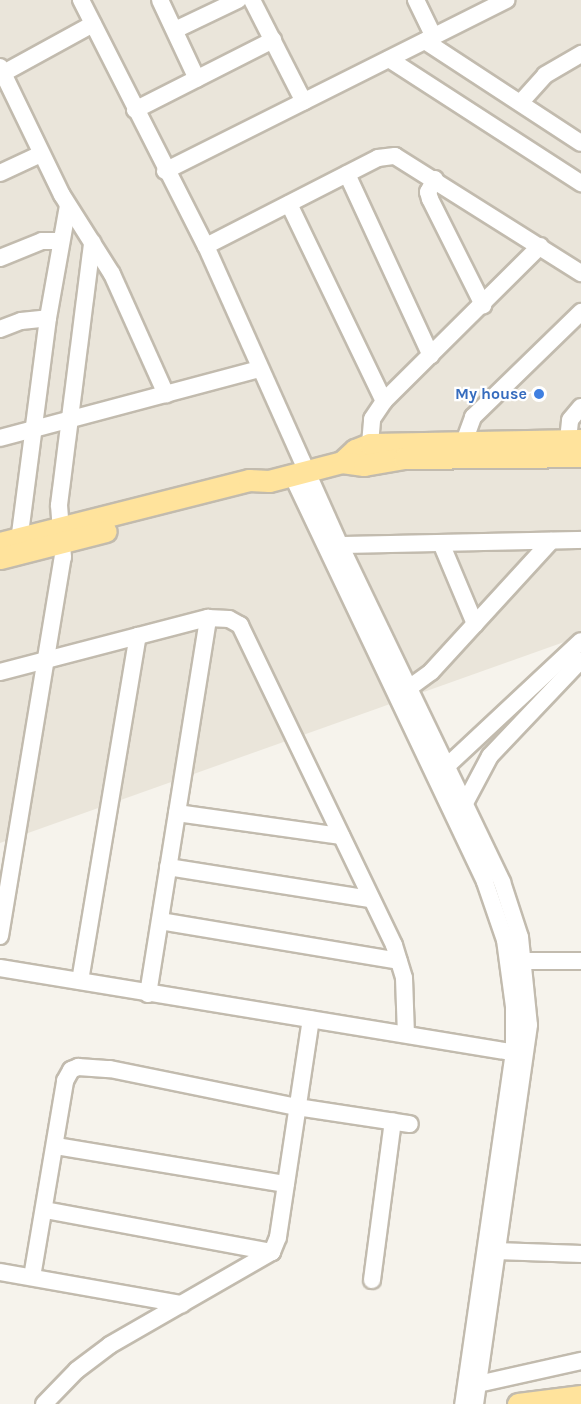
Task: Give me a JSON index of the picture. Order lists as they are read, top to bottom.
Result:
{
  "places": ["My house"]
}
